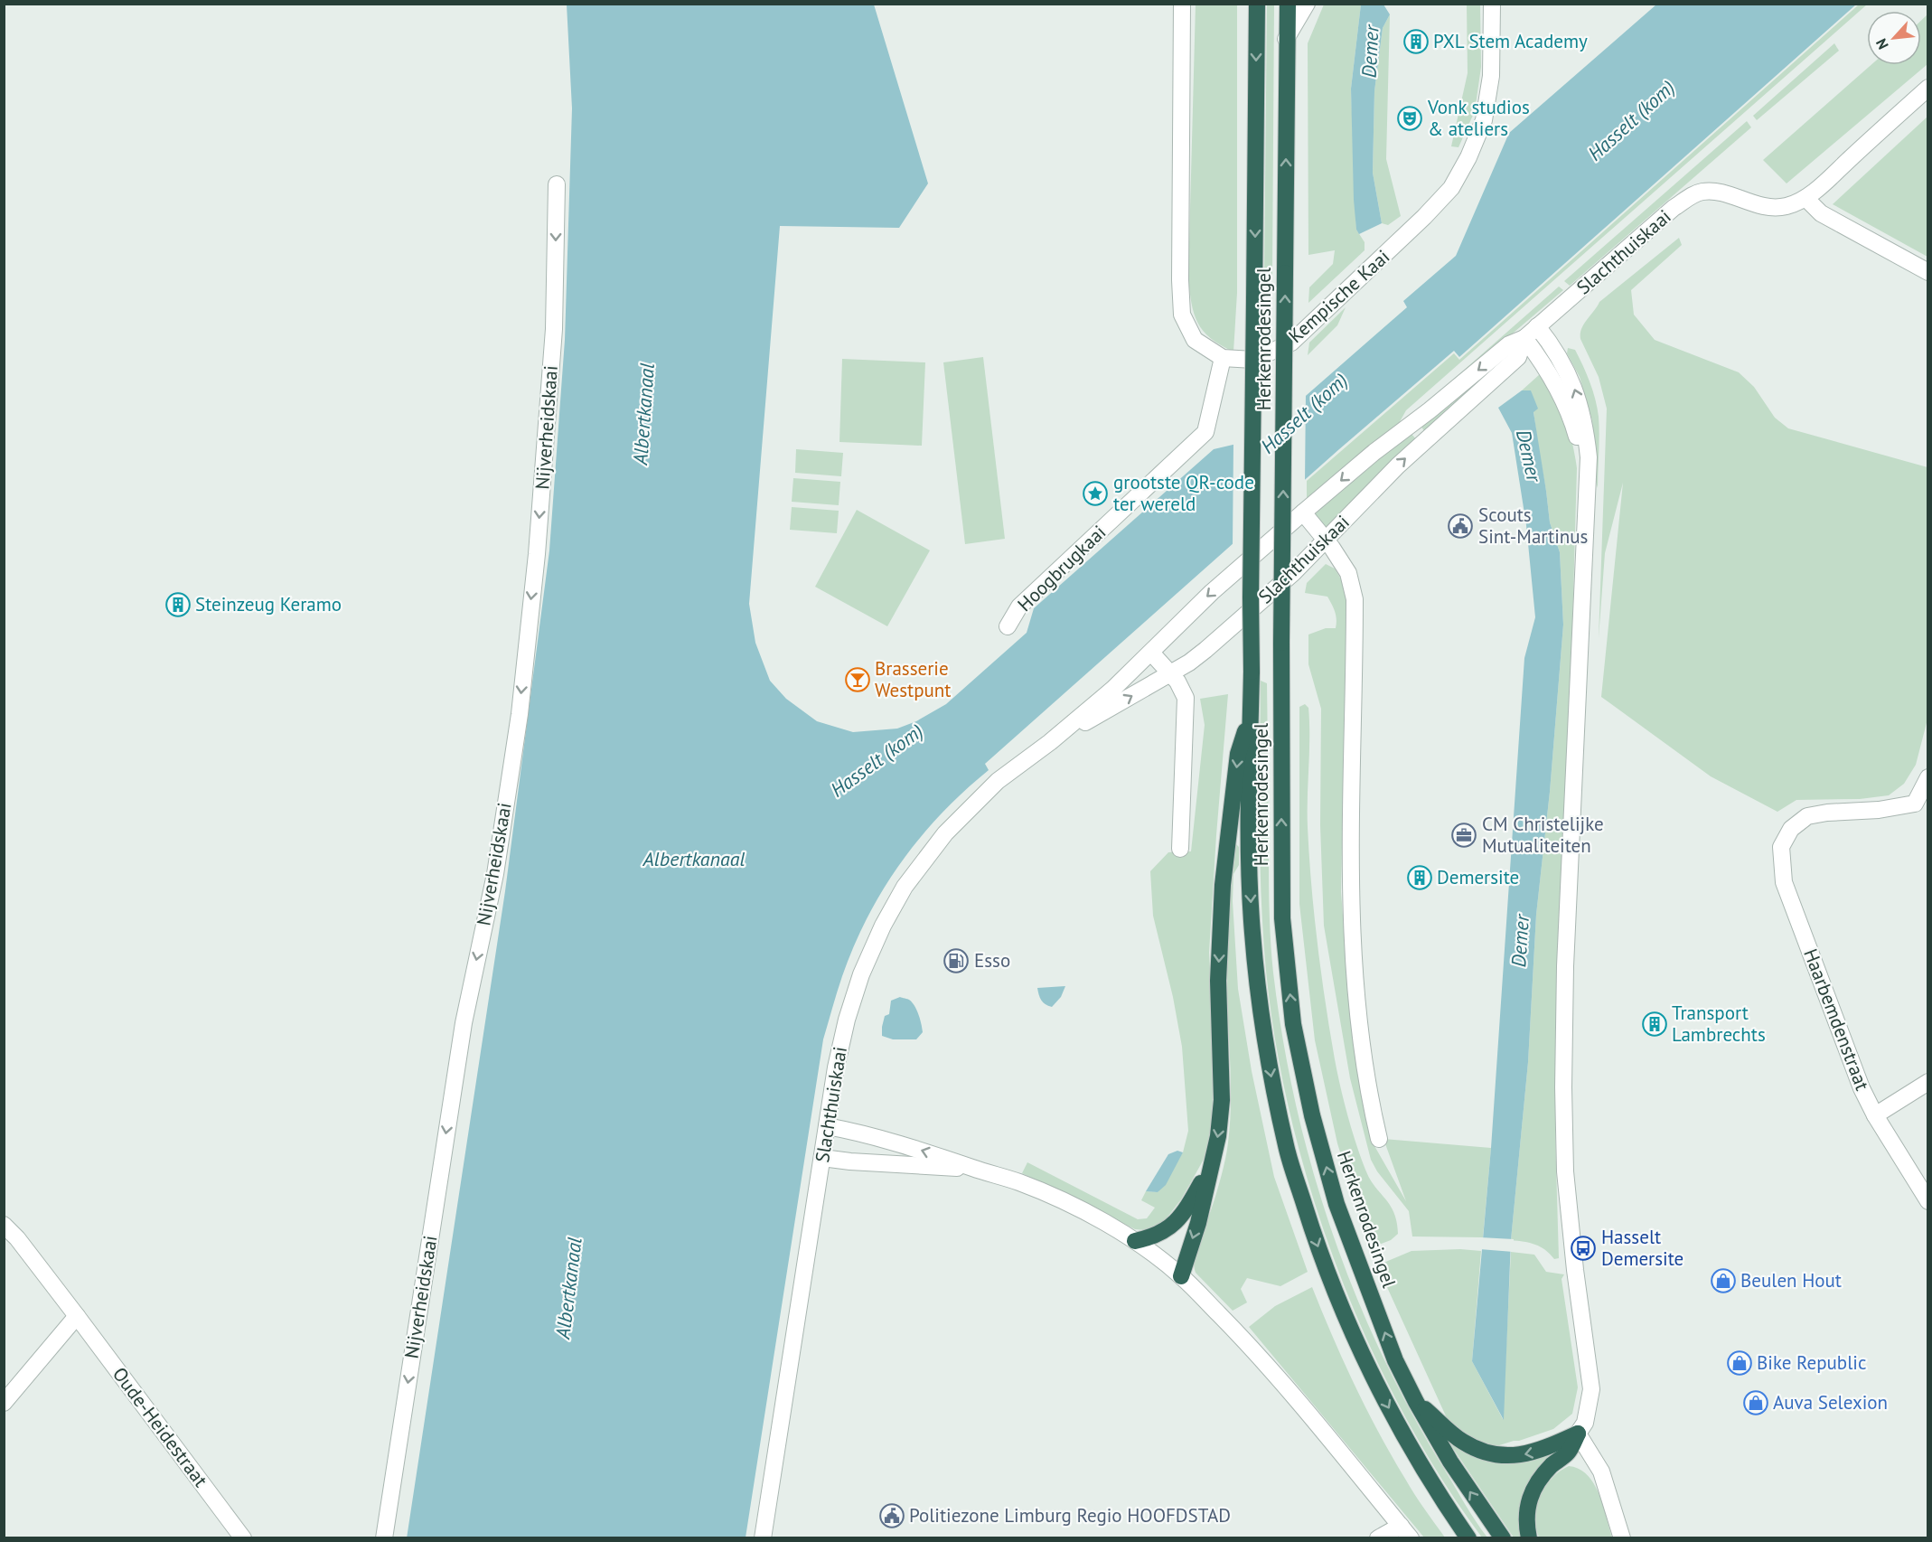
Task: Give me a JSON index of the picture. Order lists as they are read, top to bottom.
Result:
{
  "streets": {
    "highway": ["Herkenrodesingel"],
    "street": [
      "Slachthuiskaai",
      "Kempische Kaai",
      "Nijverheidskaai",
      "Hoogbrugkaai",
      "Haarbemdenstraat",
      "Oude-Heidestraat"
    ]
  },
  "crossings": [
    ["Slachthuiskaai", "Herkenrodesingel"],
    ["Kempische Kaai", "Hoogbrugkaai"]
  ],
  "one_way": ["Nijverheidskaai"],
  "water": ["Demer", "Hasselt (kom)", "Albertkanaal"],
  "places": {
    "building": [
      "PXL Stem Academy",
      "Steinzeug Keramo",
      "Demersite",
      "Transport Lambrechts"
    ],
    "theatre": ["Vonk studios & ateliers"],
    "place": ["grootste QR-code ter wereld"],
    "public building": ["Scouts Sint-Martinus", "Politiezone Limburg Regio HOOFDSTAD"],
    "bar": ["Brasserie Westpunt"],
    "office": ["CM Christelijke Mutualiteiten"],
    "fuel station": ["Esso"],
    "bus stop": ["Hasselt Demersite"],
    "shop": ["Beulen Hout", "Bike Republic", "Auva Selexion"]
  },
  "north": "bottom left"
}
